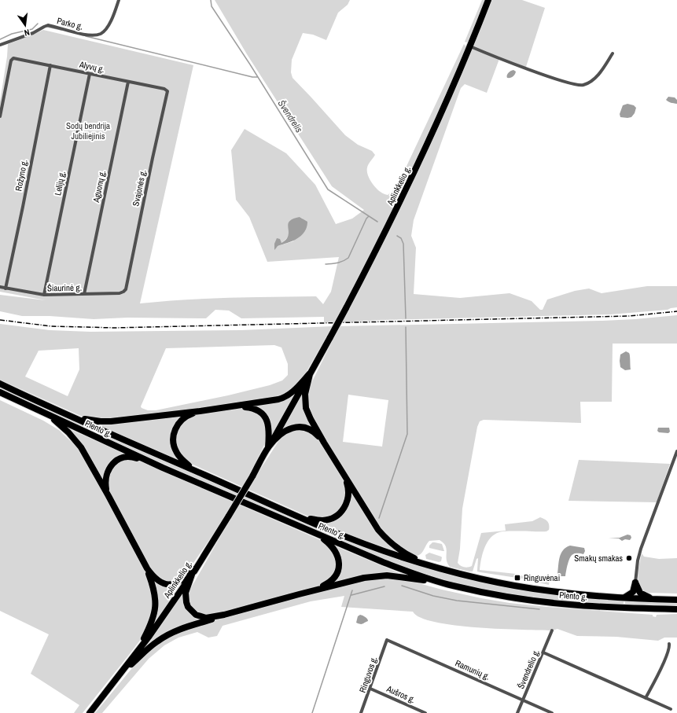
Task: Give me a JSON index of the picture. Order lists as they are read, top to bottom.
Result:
{
  "streets": {
    "highway": ["Aplinkkelio g.", "Plento g."],
    "street": [
      "Parko g.",
      "Alyvų g.",
      "Rožyno g.",
      "Lelijų g.",
      "Aguonų g.",
      "Svajonės g.",
      "Šiaurinė g.",
      "Švendrelio g.",
      "Ramunių g.",
      "Ringuvos g.",
      "Aušros g."
    ]
  },
  "crossings": [
    ["Alyvų g.", "Rožyno g."],
    ["Alyvų g.", "Lelijų g."],
    ["Alyvų g.", "Aguonų g."],
    ["Alyvų g.", "Svajonės g."],
    ["Rožyno g.", "Šiaurinė g."],
    ["Lelijų g.", "Šiaurinė g."],
    ["Aguonų g.", "Šiaurinė g."],
    ["Svajonės g.", "Šiaurinė g."],
    ["Švendrelio g.", "Ramunių g."],
    ["Ramunių g.", "Ringuvos g."],
    ["Ringuvos g.", "Aušros g."]
  ],
  "water": ["Švendrelis"],
  "parks": ["Sodų bendrija Jubiliejinis"],
  "places": {
    "other": ["Smakų smakas"],
    "transit": ["Ringuvėnai"]
  },
  "north": "bottom"
}
